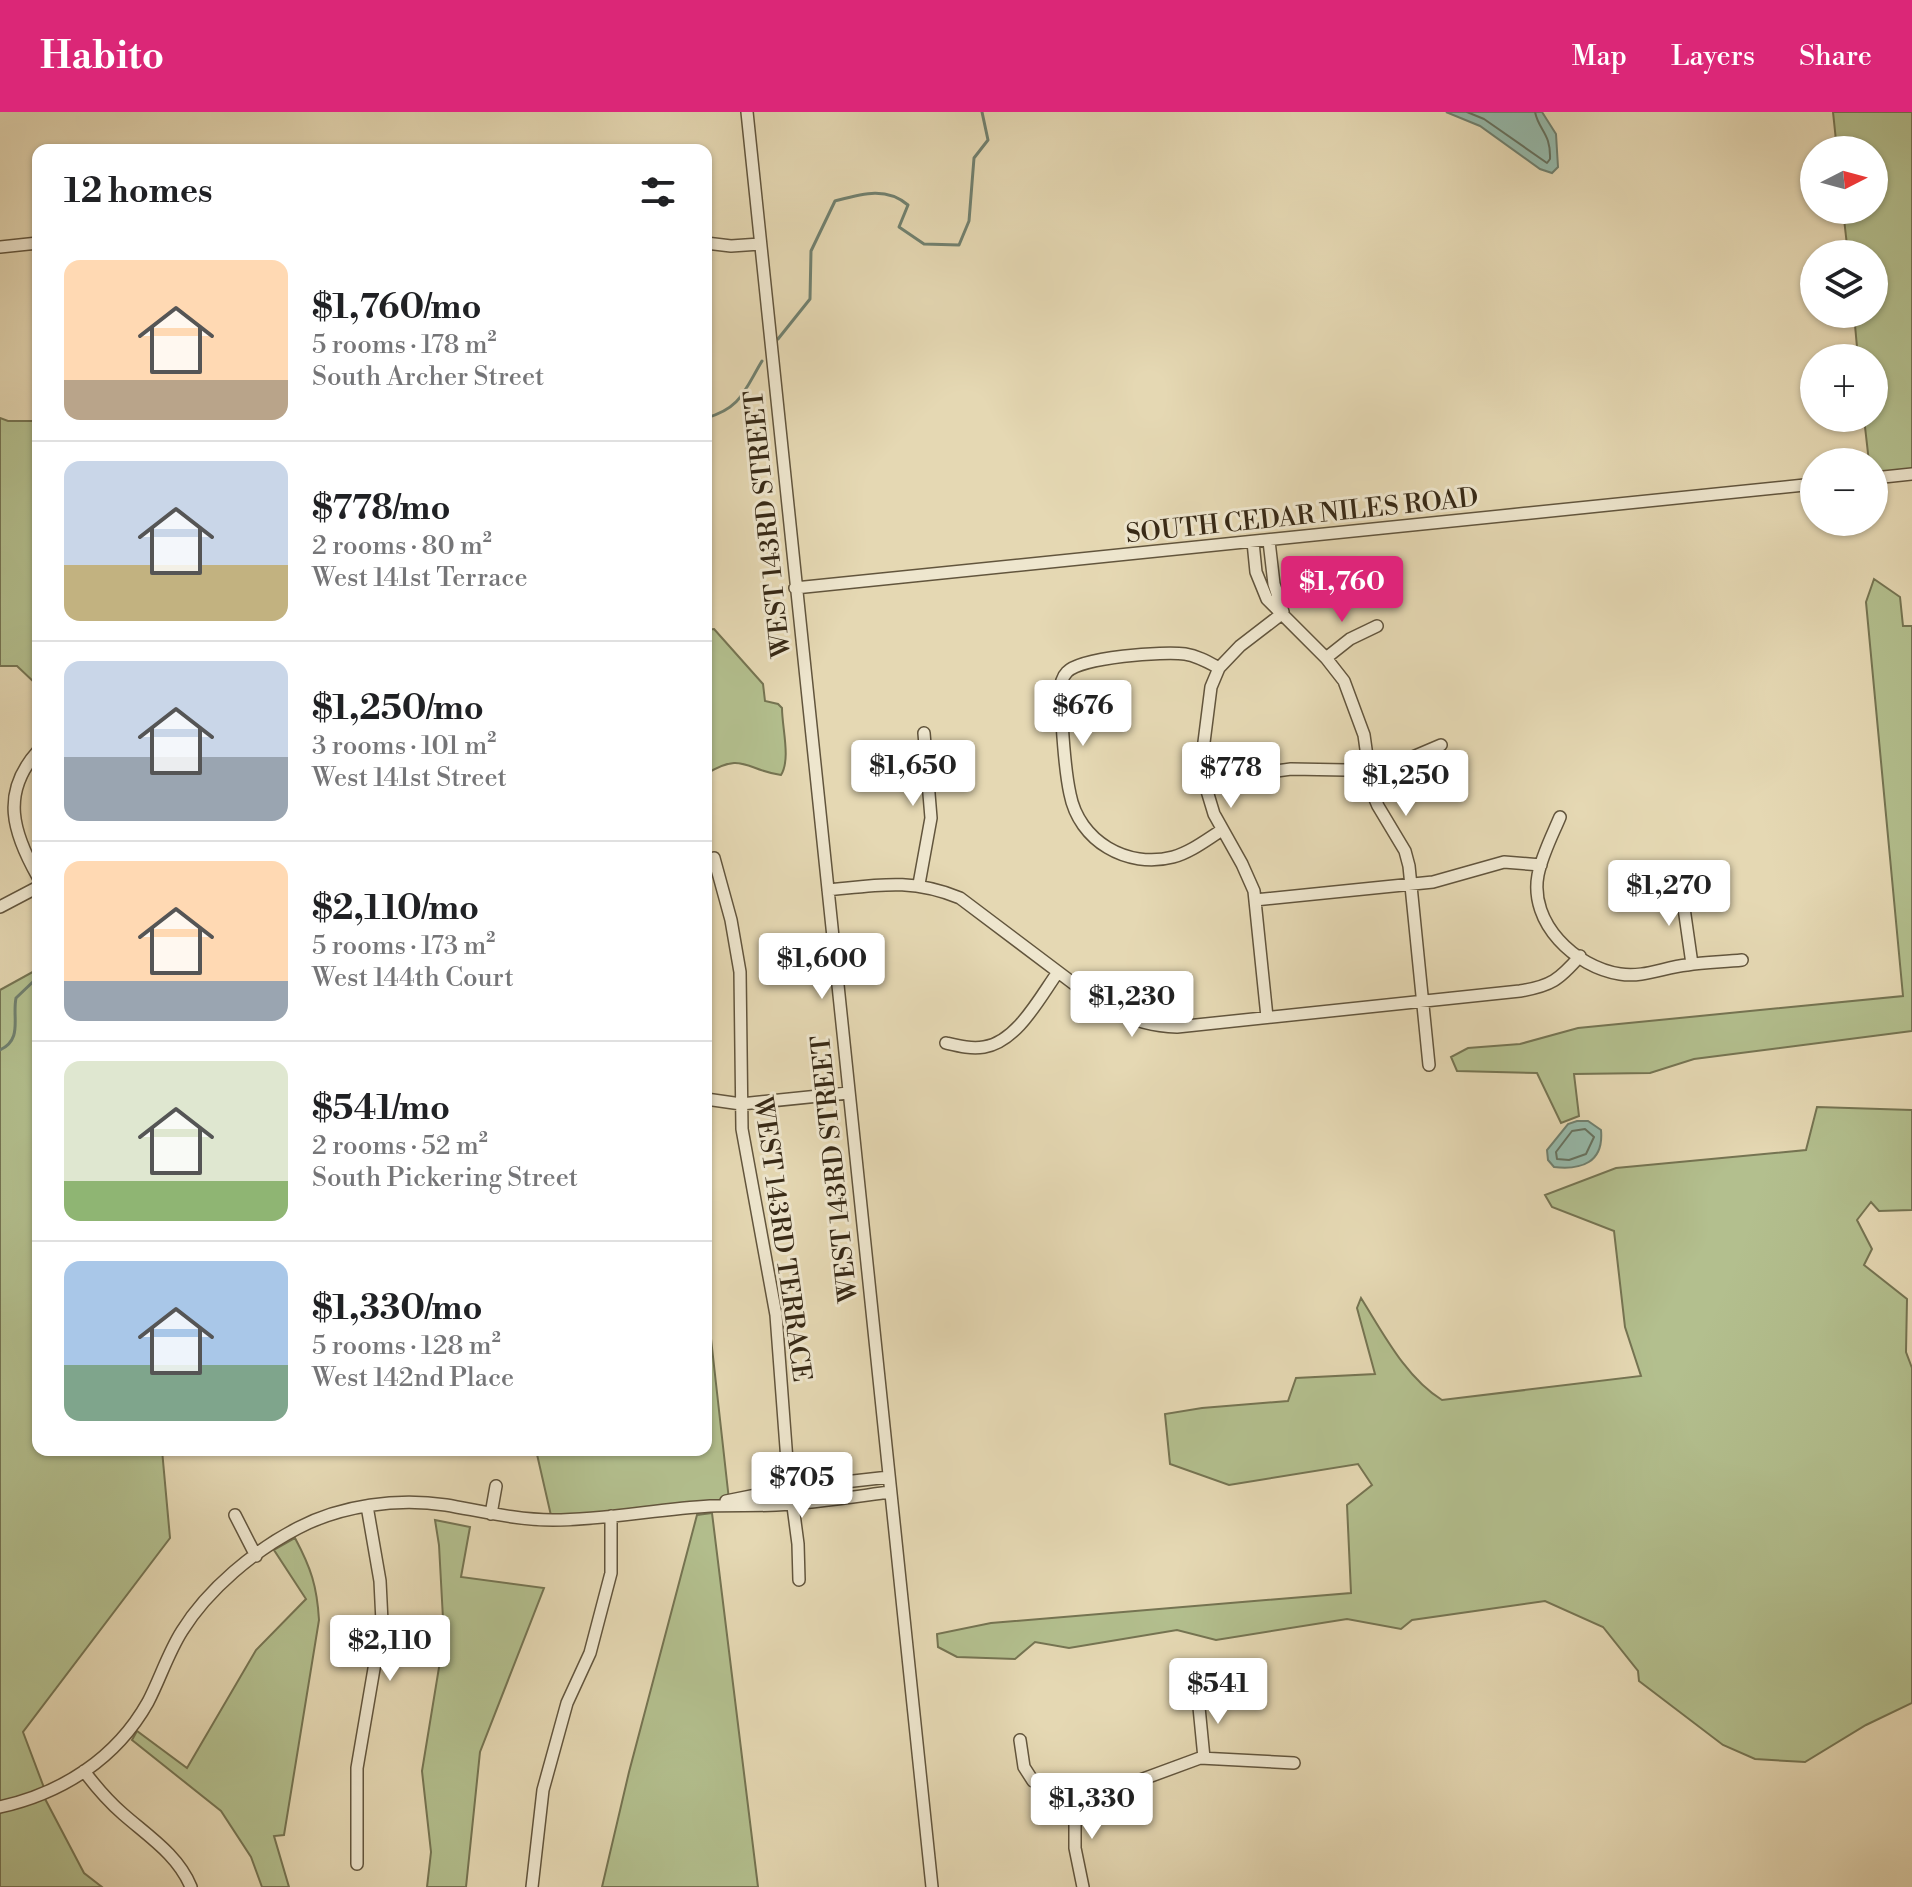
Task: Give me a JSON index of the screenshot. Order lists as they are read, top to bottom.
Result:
{
  "streets": {
    "street": ["SOUTH CEDAR NILES ROAD", "WEST 143RD STREET", "WEST 143RD TERRACE"]
  },
  "crossings": [
    ["SOUTH CEDAR NILES ROAD", "WEST 143RD STREET"]
  ],
  "north": "right",
  "page": {
    "header": "Habito",
    "nav": ["Map", "Layers", "Share"],
    "map_buttons": ["+", "−"],
    "heading": "12 homes",
    "list": [
      {
        "name": "$1,760/mo",
        "note": "5 rooms · 178 m² · South Archer Street"
      },
      {
        "name": "$778/mo",
        "note": "2 rooms · 80 m² · West 141st Terrace"
      },
      {
        "name": "$1,250/mo",
        "note": "3 rooms · 101 m² · West 141st Street"
      },
      {
        "name": "$2,110/mo",
        "note": "5 rooms · 173 m² · West 144th Court"
      },
      {
        "name": "$541/mo",
        "note": "2 rooms · 52 m² · South Pickering Street"
      },
      {
        "name": "$1,330/mo",
        "note": "5 rooms · 128 m² · West 142nd Place"
      }
    ],
    "price": [
      "$1,760",
      "$676",
      "$1,650",
      "$778",
      "$1,250",
      "$1,270",
      "$1,600",
      "$1,230",
      "$705",
      "$2,110",
      "$541",
      "$1,330"
    ]
  }
}
